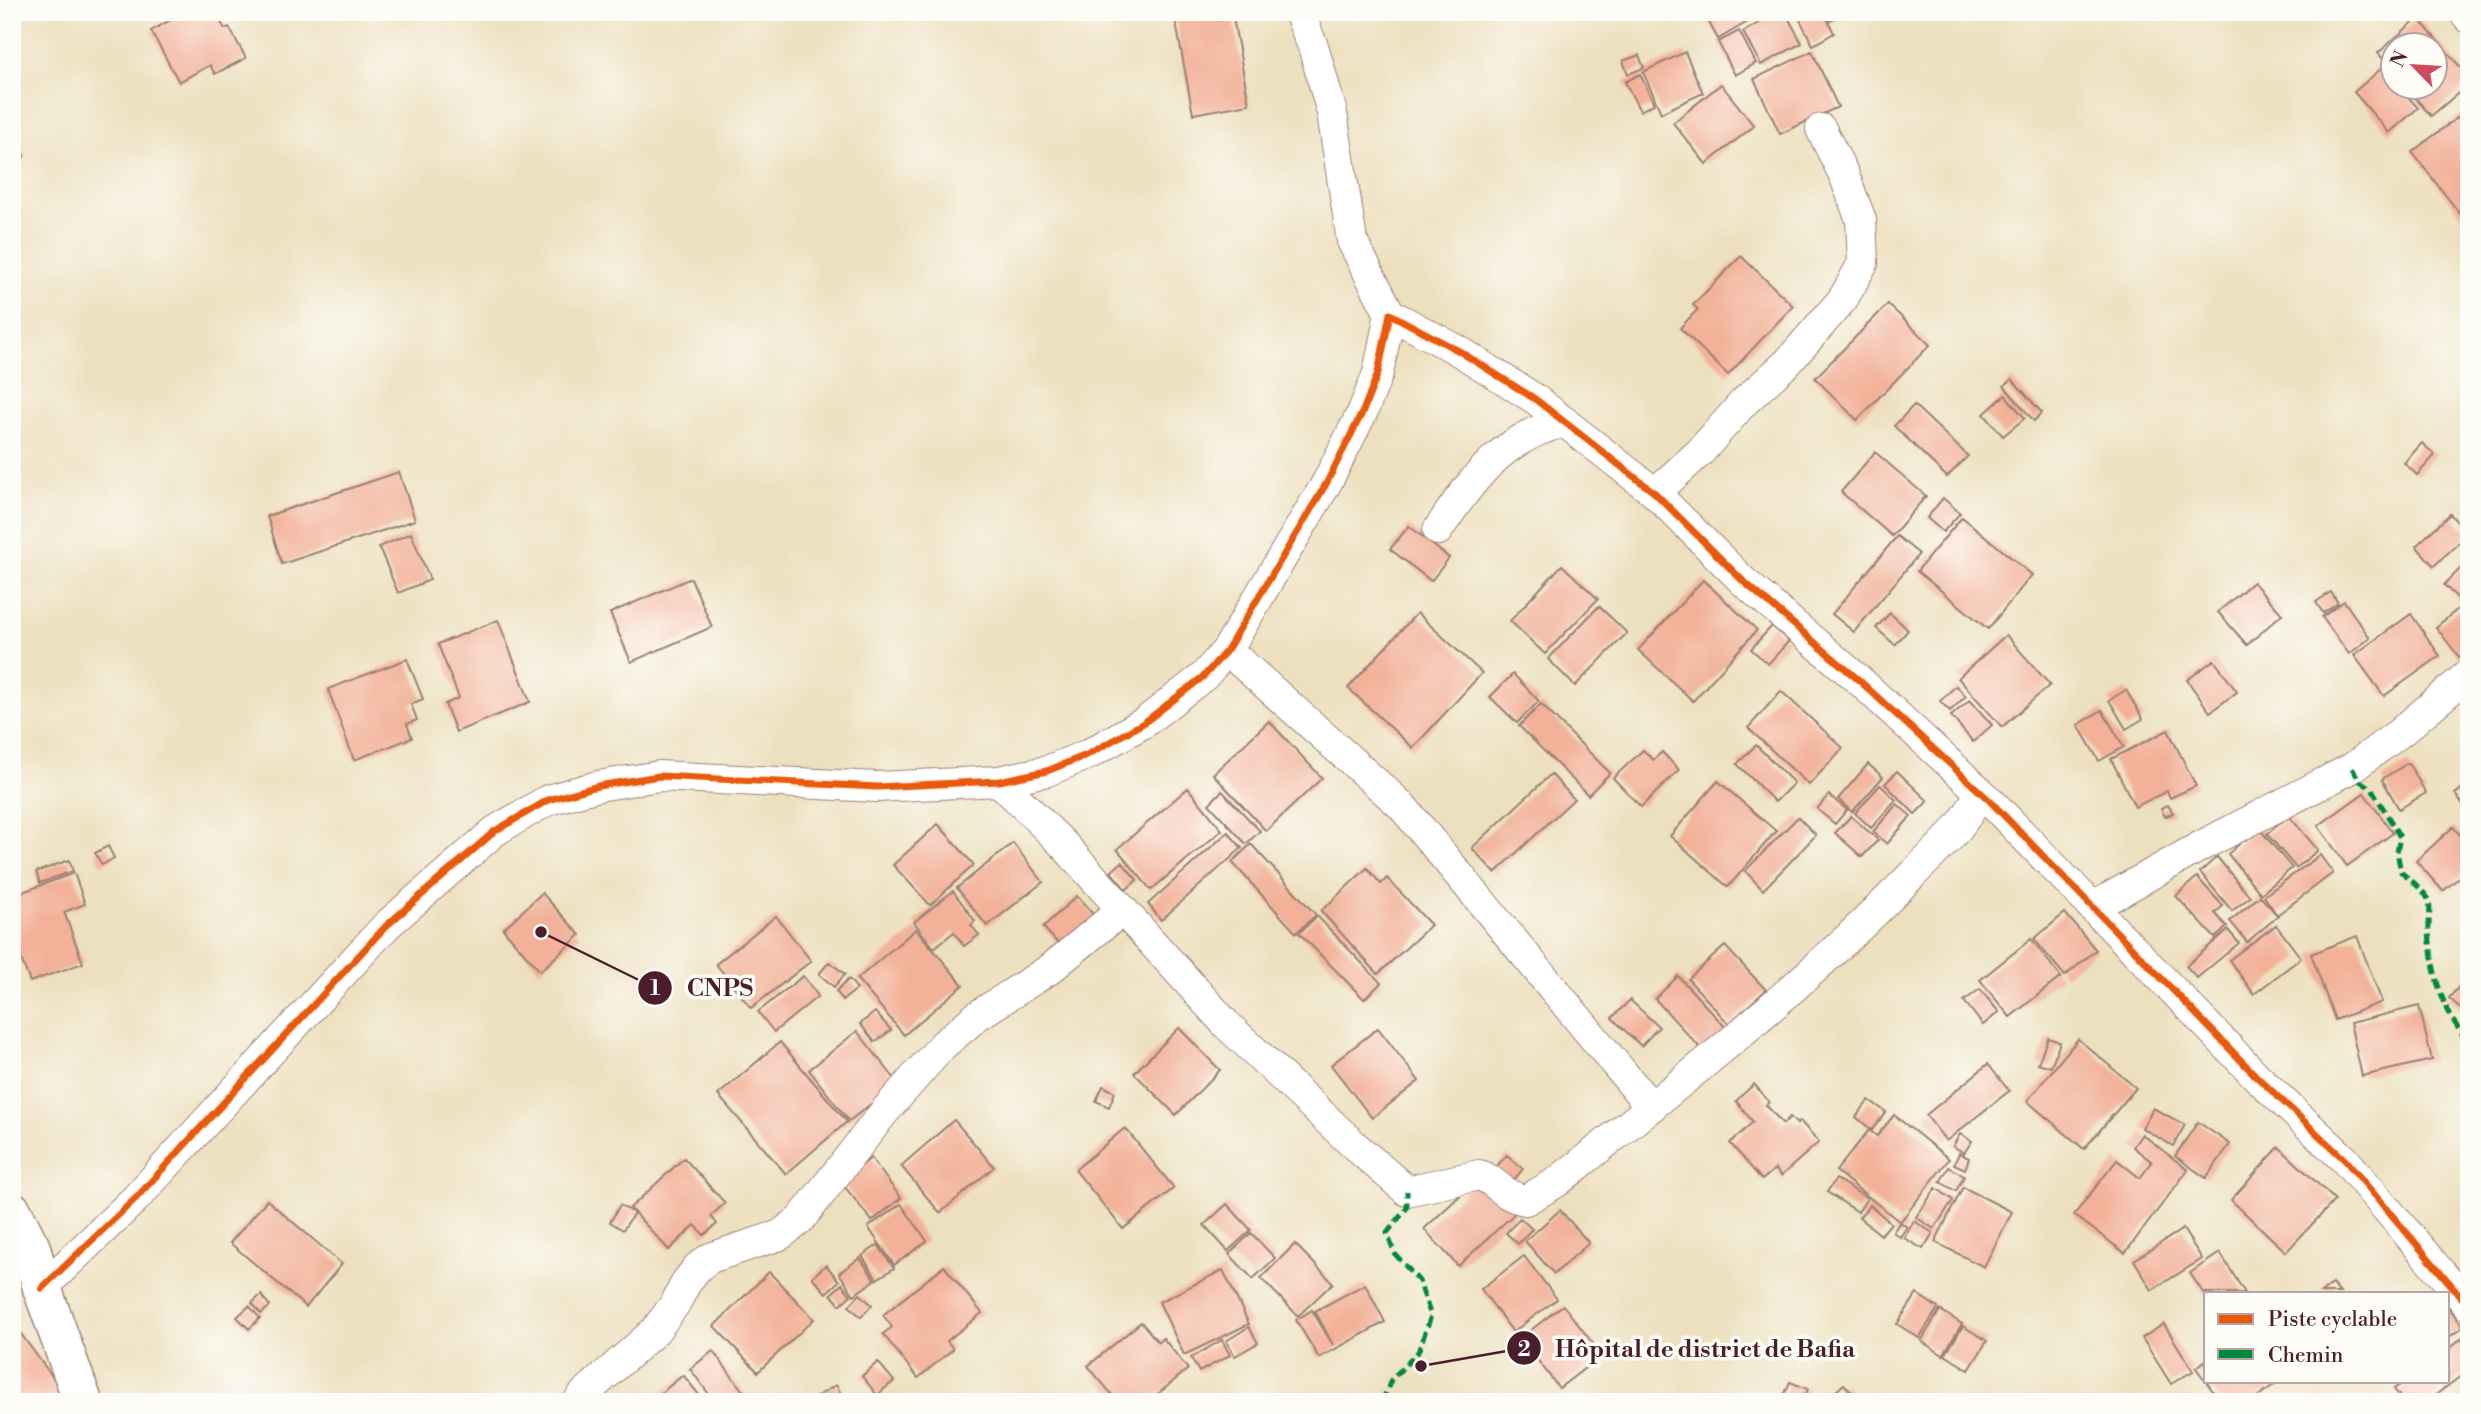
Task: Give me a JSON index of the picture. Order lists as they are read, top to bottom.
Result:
{
  "places": ["CNPS", "Hôpital de district de Bafia"],
  "legend": ["Piste cyclable", "Chemin"],
  "north": "top left"
}
